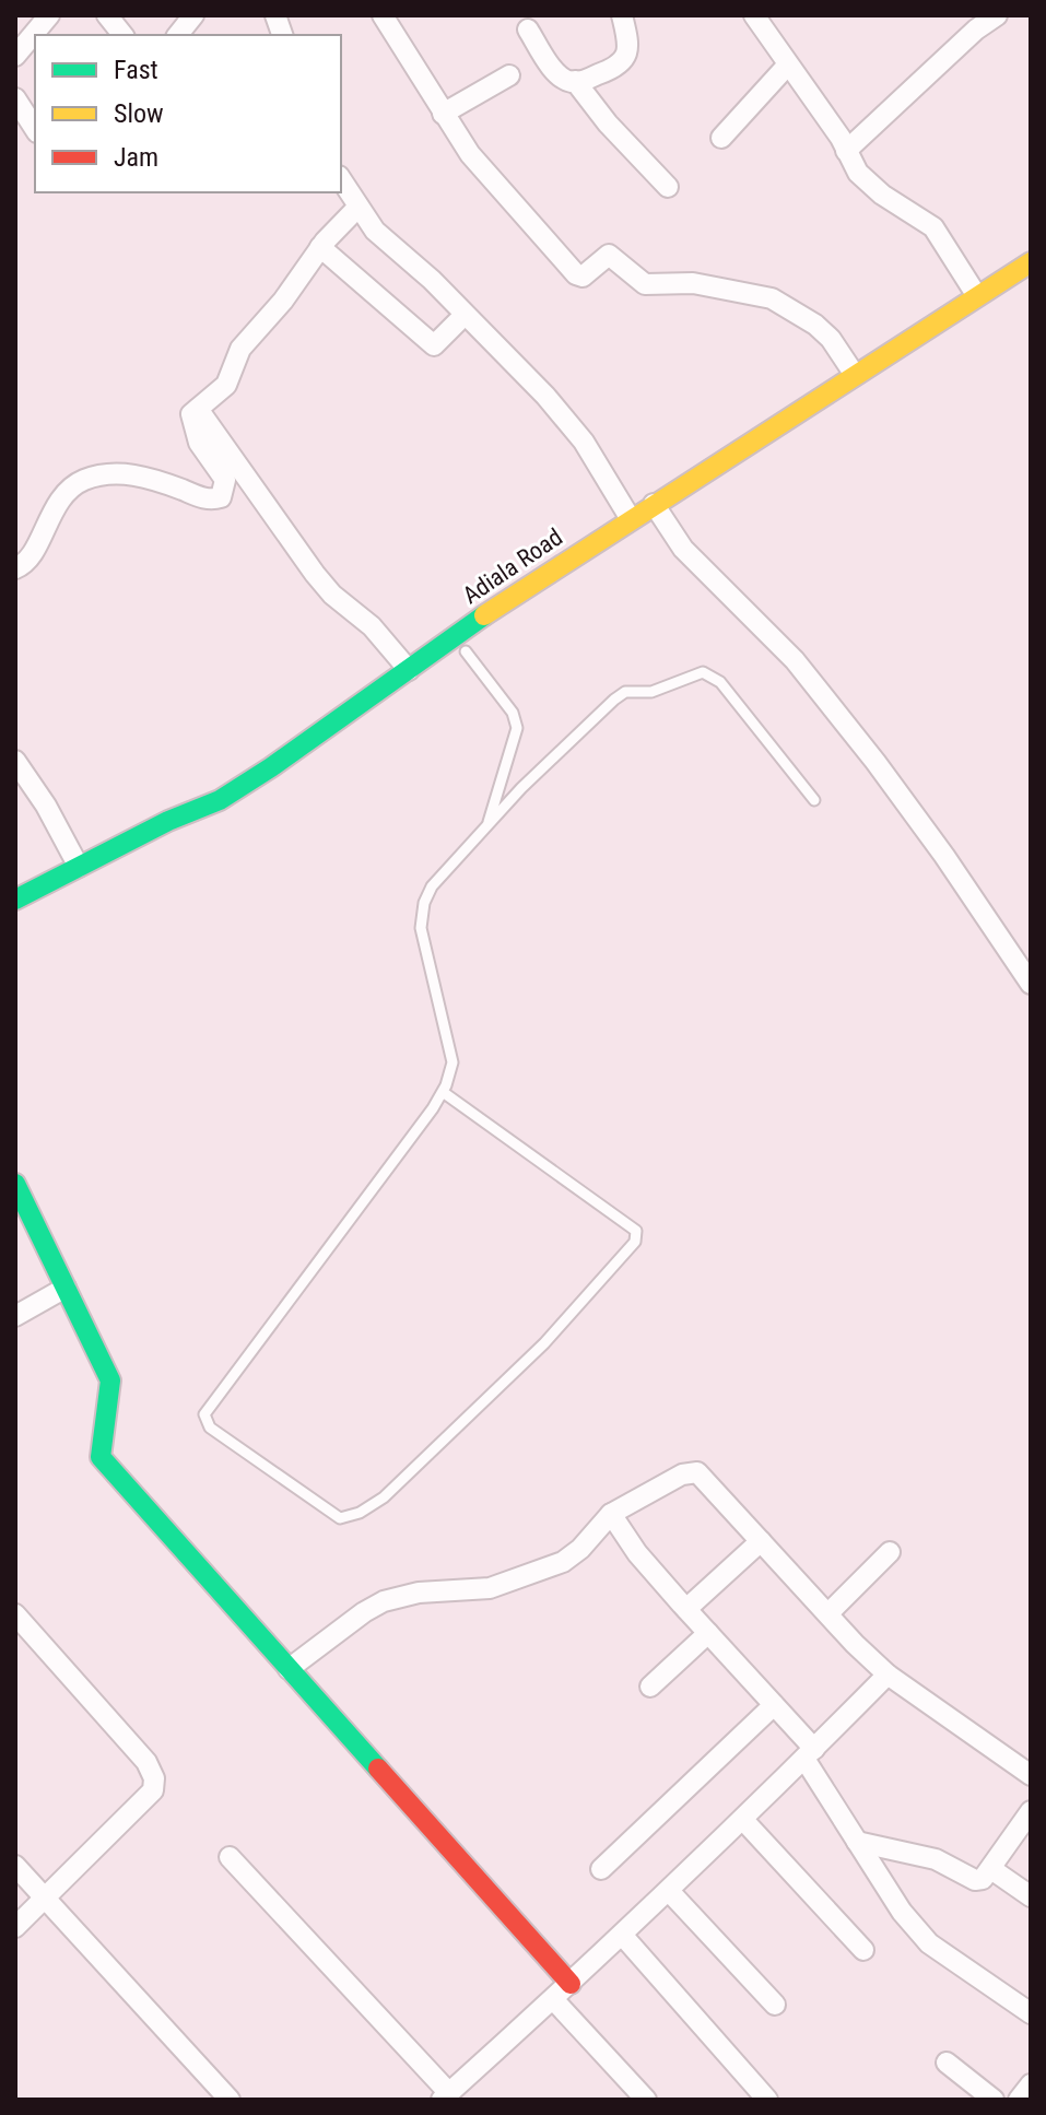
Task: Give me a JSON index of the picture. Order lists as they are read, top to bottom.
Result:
{
  "streets": {
    "main road": ["Adiala Road"]
  },
  "legend": ["Fast", "Slow", "Jam"]
}
